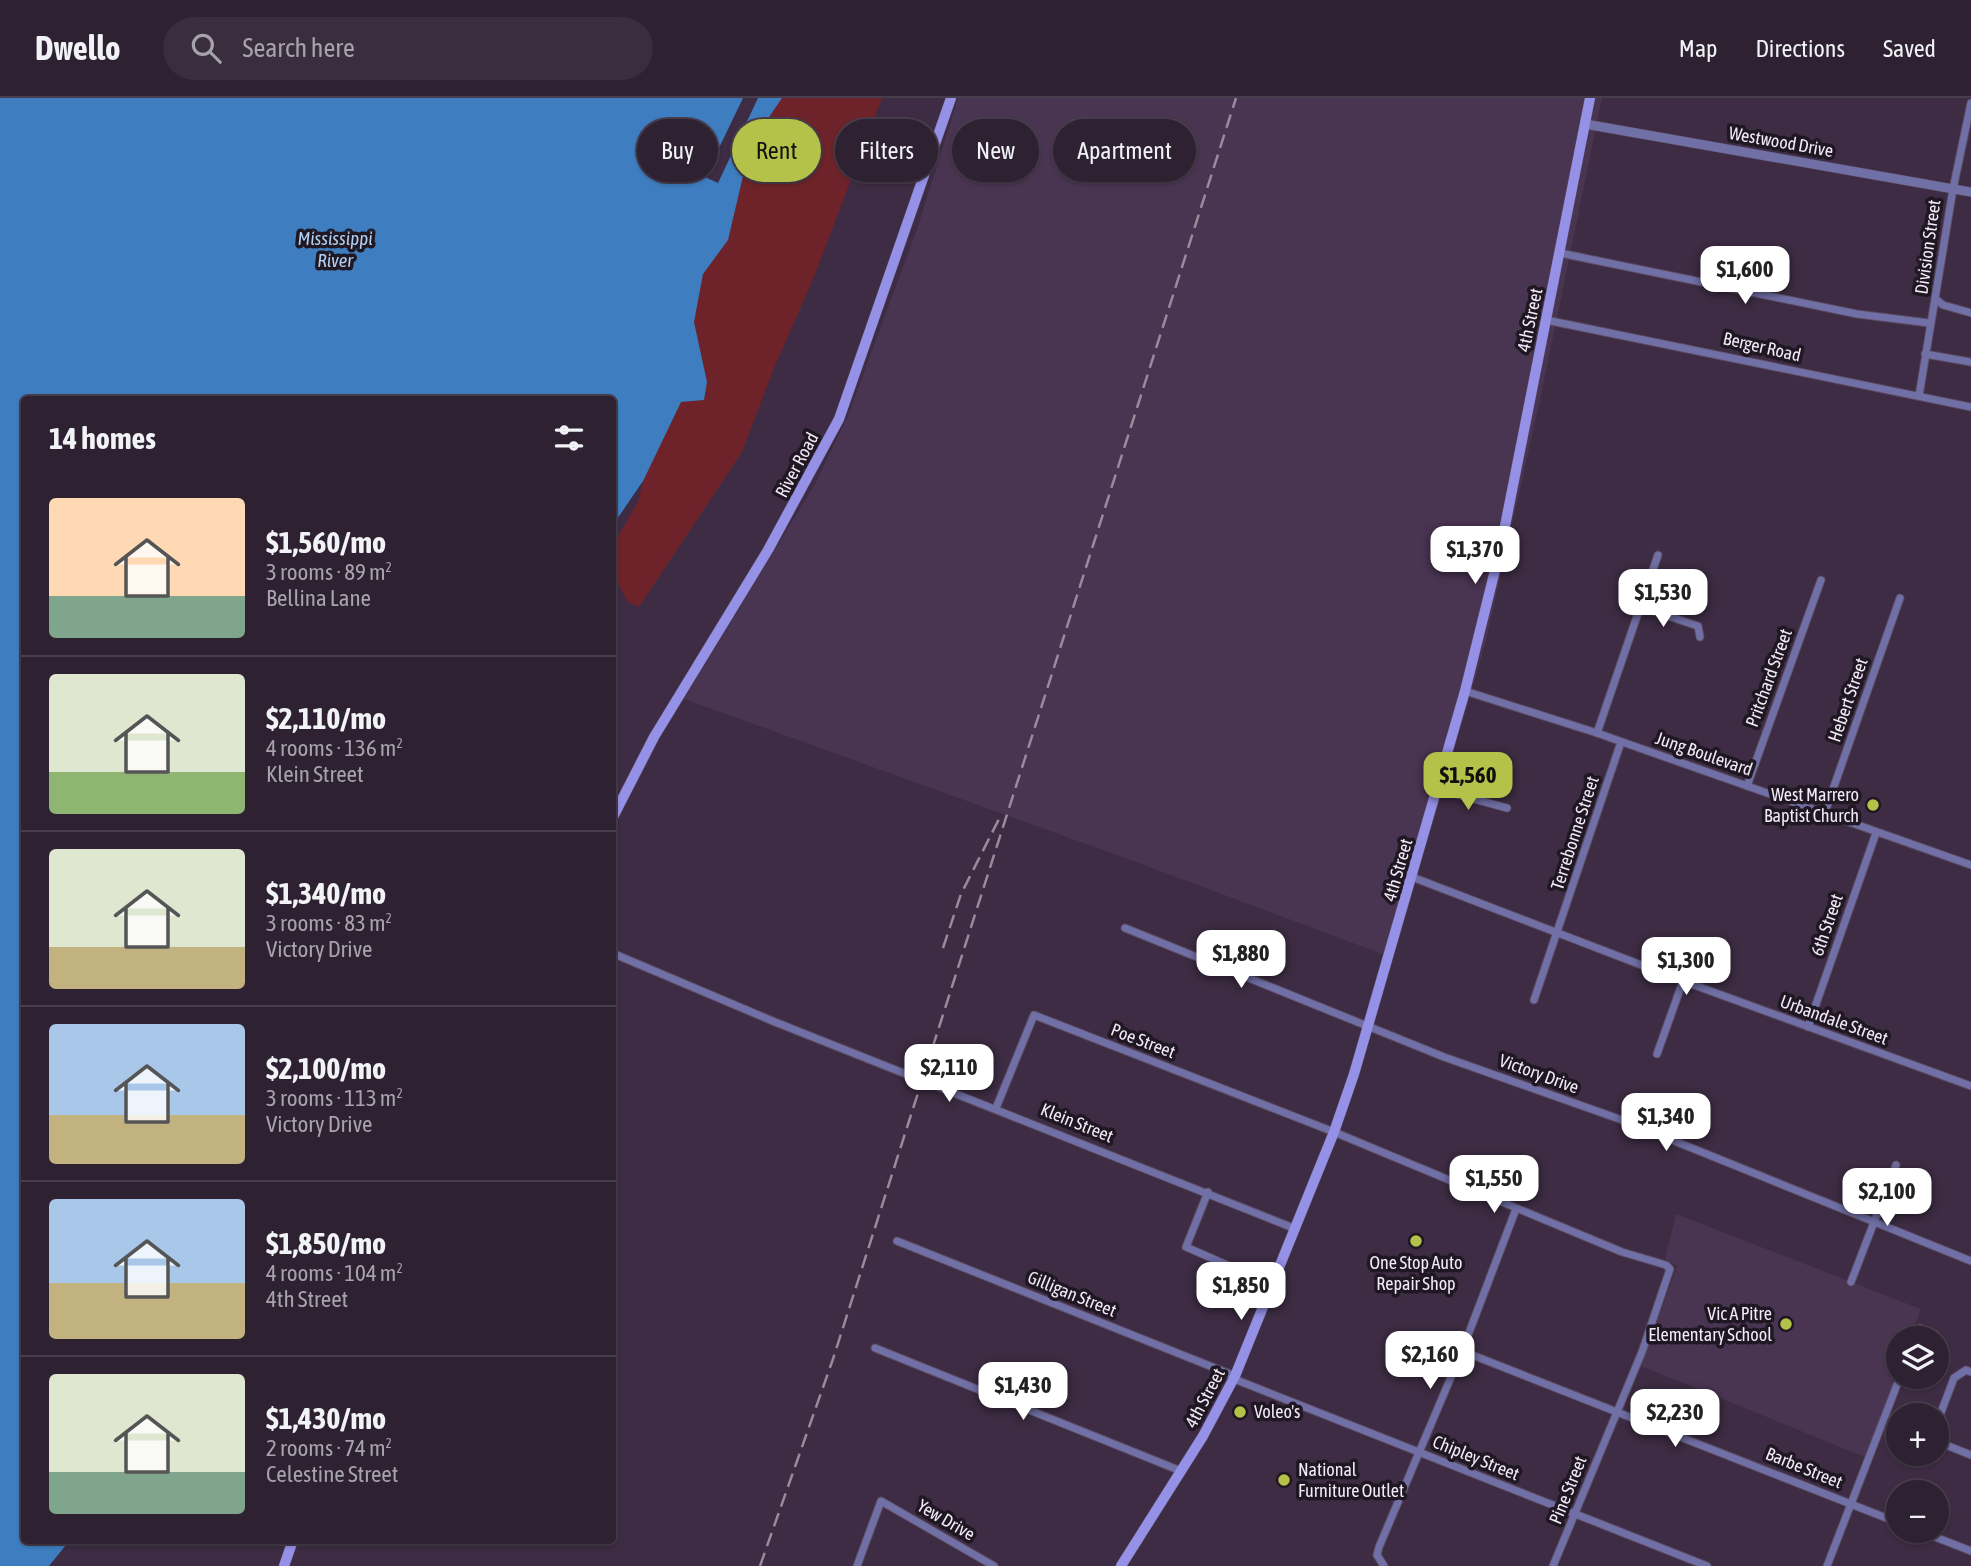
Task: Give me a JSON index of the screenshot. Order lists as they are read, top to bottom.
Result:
{
  "streets": {
    "main road": ["4th Street", "River Road"],
    "street": [
      "Westwood Drive",
      "Division Street",
      "Berger Road",
      "Pritchard Street",
      "Hebert Street",
      "Jung Boulevard",
      "Terrebonne Street",
      "6th Street",
      "Urbandale Street",
      "Poe Street",
      "Victory Drive",
      "Klein Street",
      "Gilligan Street",
      "Chipley Street",
      "Barbe Street",
      "Pine Street",
      "Yew Drive"
    ]
  },
  "crossings": [
    ["Westwood Drive", "Division Street"],
    ["Westwood Drive", "4th Street"],
    ["Division Street", "Berger Road"],
    ["4th Street", "Berger Road"],
    ["4th Street", "Jung Boulevard"],
    ["4th Street", "Urbandale Street"],
    ["4th Street", "Poe Street"],
    ["4th Street", "Victory Drive"],
    ["4th Street", "Klein Street"],
    ["4th Street", "Gilligan Street"],
    ["4th Street", "Chipley Street"],
    ["Pritchard Street", "Jung Boulevard"],
    ["Hebert Street", "Jung Boulevard"],
    ["Jung Boulevard", "Terrebonne Street"],
    ["Jung Boulevard", "6th Street"],
    ["Terrebonne Street", "Urbandale Street"],
    ["6th Street", "Urbandale Street"],
    ["Poe Street", "Klein Street"],
    ["Gilligan Street", "Chipley Street"],
    ["Chipley Street", "Pine Street"],
    ["Barbe Street", "Pine Street"]
  ],
  "water": ["Mississippi River"],
  "places": [
    "West Marrero Baptist Church",
    "One Stop Auto Repair Shop",
    "Vic A Pitre Elementary School",
    "Voleo's",
    "National Furniture Outlet"
  ],
  "page": {
    "header": "Dwello",
    "search": "Search here",
    "nav": ["Map", "Directions", "Saved"],
    "chip": [
      "Buy",
      "Rent",
      "Filters",
      "New",
      "Apartment"
    ],
    "price": [
      "$1,600",
      "$1,370",
      "$1,530",
      "$1,560",
      "$1,880",
      "$1,300",
      "$2,110",
      "$1,340",
      "$1,550",
      "$2,100",
      "$1,850",
      "$2,160",
      "$1,430",
      "$2,230"
    ],
    "heading": "14 homes",
    "list": [
      {
        "name": "$1,560/mo",
        "note": "3 rooms · 89 m² · Bellina Lane"
      },
      {
        "name": "$2,110/mo",
        "note": "4 rooms · 136 m² · Klein Street"
      },
      {
        "name": "$1,340/mo",
        "note": "3 rooms · 83 m² · Victory Drive"
      },
      {
        "name": "$2,100/mo",
        "note": "3 rooms · 113 m² · Victory Drive"
      },
      {
        "name": "$1,850/mo",
        "note": "4 rooms · 104 m² · 4th Street"
      },
      {
        "name": "$1,430/mo",
        "note": "2 rooms · 74 m² · Celestine Street"
      }
    ],
    "map_buttons": ["+", "−"]
  }
}
